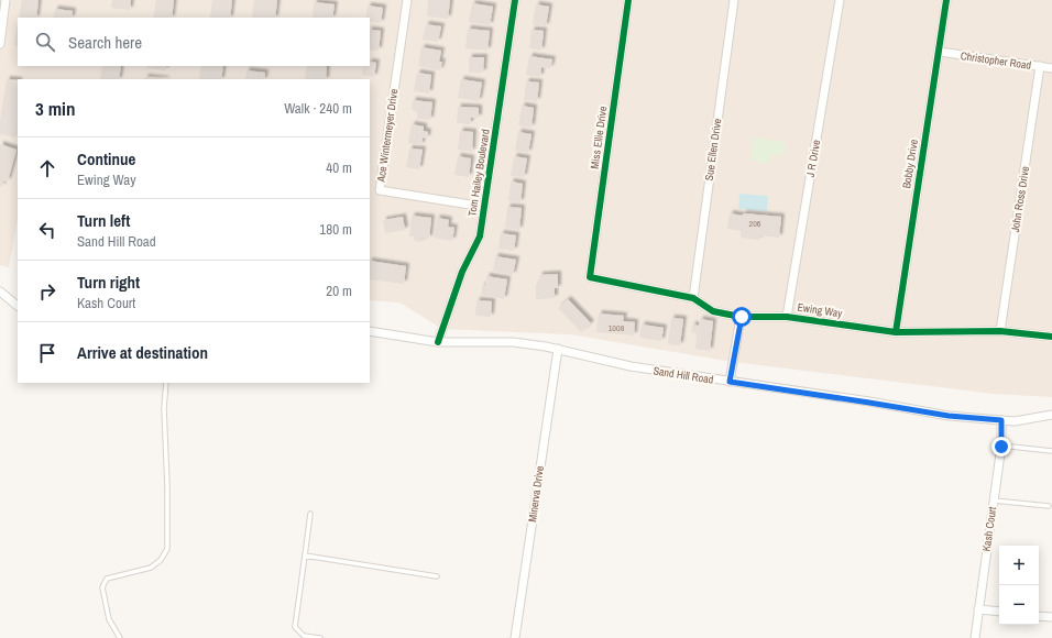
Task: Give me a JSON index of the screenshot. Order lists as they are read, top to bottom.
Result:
{
  "streets": {
    "street": [
      "Christopher Road",
      "Ace Wintermeyer Drive",
      "Miss Ellie Drive",
      "Sue Ellen Drive",
      "J R Drive",
      "Bobby Drive",
      "Tom Hailey Boulevard",
      "John Ross Drive",
      "Ewing Way",
      "Sand Hill Road",
      "Minerva Drive",
      "Kash Court"
    ]
  },
  "crossings": [
    ["Christopher Road", "Bobby Drive"],
    ["Christopher Road", "John Ross Drive"],
    ["Ace Wintermeyer Drive", "Tom Hailey Boulevard"],
    ["Miss Ellie Drive", "Ewing Way"],
    ["Sue Ellen Drive", "Ewing Way"],
    ["J R Drive", "Ewing Way"],
    ["Bobby Drive", "Ewing Way"],
    ["Tom Hailey Boulevard", "Sand Hill Road"],
    ["John Ross Drive", "Ewing Way"],
    ["Sand Hill Road", "Minerva Drive"],
    ["Sand Hill Road", "Kash Court"]
  ],
  "house_numbers": ["206", "1008"],
  "page": {
    "search": "Search here",
    "heading": ["3 min", "Walk · 240 m"],
    "list": [
      ["Continue", "Ewing Way", "40 m"],
      ["Turn left", "Sand Hill Road", "180 m"],
      ["Turn right", "Kash Court", "20 m"],
      "Arrive at destination"
    ],
    "map_buttons": ["+", "−"]
  }
}
